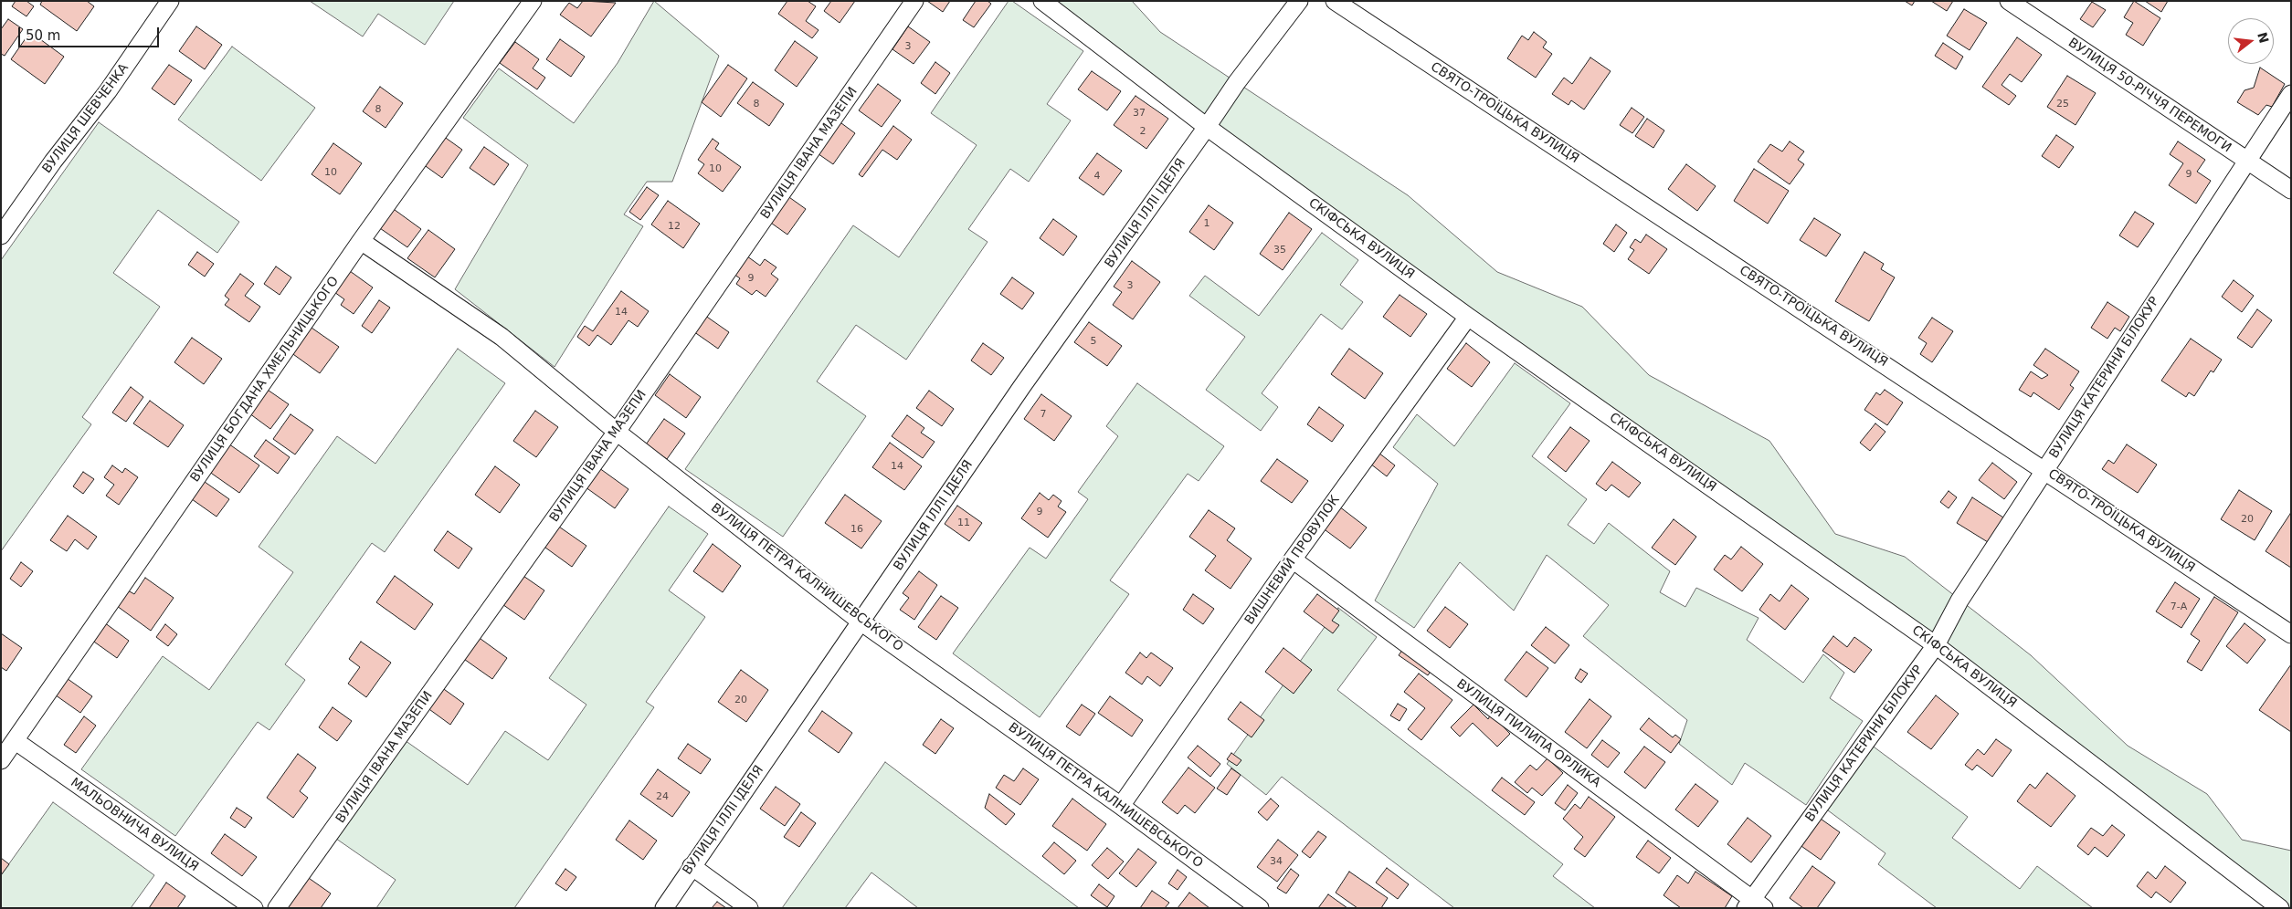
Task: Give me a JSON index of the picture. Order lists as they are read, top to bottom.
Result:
{
  "streets": {
    "street": [
      "ВУЛИЦЯ 50-РІЧЧЯ ПЕРЕМОГИ",
      "СВЯТО-ТРОЇЦЬКА ВУЛИЦЯ",
      "ВУЛИЦЯ ШЕВЧЕНКА",
      "ВУЛИЦЯ ІВАНА МАЗЕПИ",
      "ВУЛИЦЯ ІЛЛІ ІДЕЛЯ",
      "СКІФСЬКА ВУЛИЦЯ",
      "ВУЛИЦЯ КАТЕРИНИ БІЛОКУР",
      "ВУЛИЦЯ БОГДАНА ХМЕЛЬНИЦЬКОГО",
      "ВИШНЕВИЙ ПРОВУЛОК",
      "ВУЛИЦЯ ПЕТРА КАЛНИШЕВСЬКОГО",
      "ВУЛИЦЯ ПИЛИПА ОРЛИКА",
      "МАЛЬОВНИЧА ВУЛИЦЯ"
    ]
  },
  "crossings": [
    ["ВУЛИЦЯ 50-РІЧЧЯ ПЕРЕМОГИ", "ВУЛИЦЯ КАТЕРИНИ БІЛОКУР"],
    ["СВЯТО-ТРОЇЦЬКА ВУЛИЦЯ", "ВУЛИЦЯ КАТЕРИНИ БІЛОКУР"],
    ["ВУЛИЦЯ ІВАНА МАЗЕПИ", "ВУЛИЦЯ ПЕТРА КАЛНИШЕВСЬКОГО"],
    ["ВУЛИЦЯ ІЛЛІ ІДЕЛЯ", "СКІФСЬКА ВУЛИЦЯ"],
    ["ВУЛИЦЯ ІЛЛІ ІДЕЛЯ", "ВУЛИЦЯ ПЕТРА КАЛНИШЕВСЬКОГО"],
    ["СКІФСЬКА ВУЛИЦЯ", "ВУЛИЦЯ КАТЕРИНИ БІЛОКУР"],
    ["СКІФСЬКА ВУЛИЦЯ", "ВИШНЕВИЙ ПРОВУЛОК"],
    ["ВУЛИЦЯ КАТЕРИНИ БІЛОКУР", "ВУЛИЦЯ ПИЛИПА ОРЛИКА"],
    ["ВУЛИЦЯ БОГДАНА ХМЕЛЬНИЦЬКОГО", "ВУЛИЦЯ ПЕТРА КАЛНИШЕВСЬКОГО"],
    ["ВУЛИЦЯ БОГДАНА ХМЕЛЬНИЦЬКОГО", "МАЛЬОВНИЧА ВУЛИЦЯ"],
    ["ВИШНЕВИЙ ПРОВУЛОК", "ВУЛИЦЯ ПЕТРА КАЛНИШЕВСЬКОГО"],
    ["ВИШНЕВИЙ ПРОВУЛОК", "ВУЛИЦЯ ПИЛИПА ОРЛИКА"]
  ],
  "house_numbers": [
    "3",
    "8",
    "25",
    "8",
    "37",
    "2",
    "10",
    "10",
    "9",
    "4",
    "1",
    "12",
    "35",
    "9",
    "3",
    "14",
    "5",
    "7",
    "14",
    "9",
    "20",
    "11",
    "16",
    "7-А",
    "20",
    "24",
    "34"
  ],
  "scale_bar": "50 m",
  "north": "right"
}
